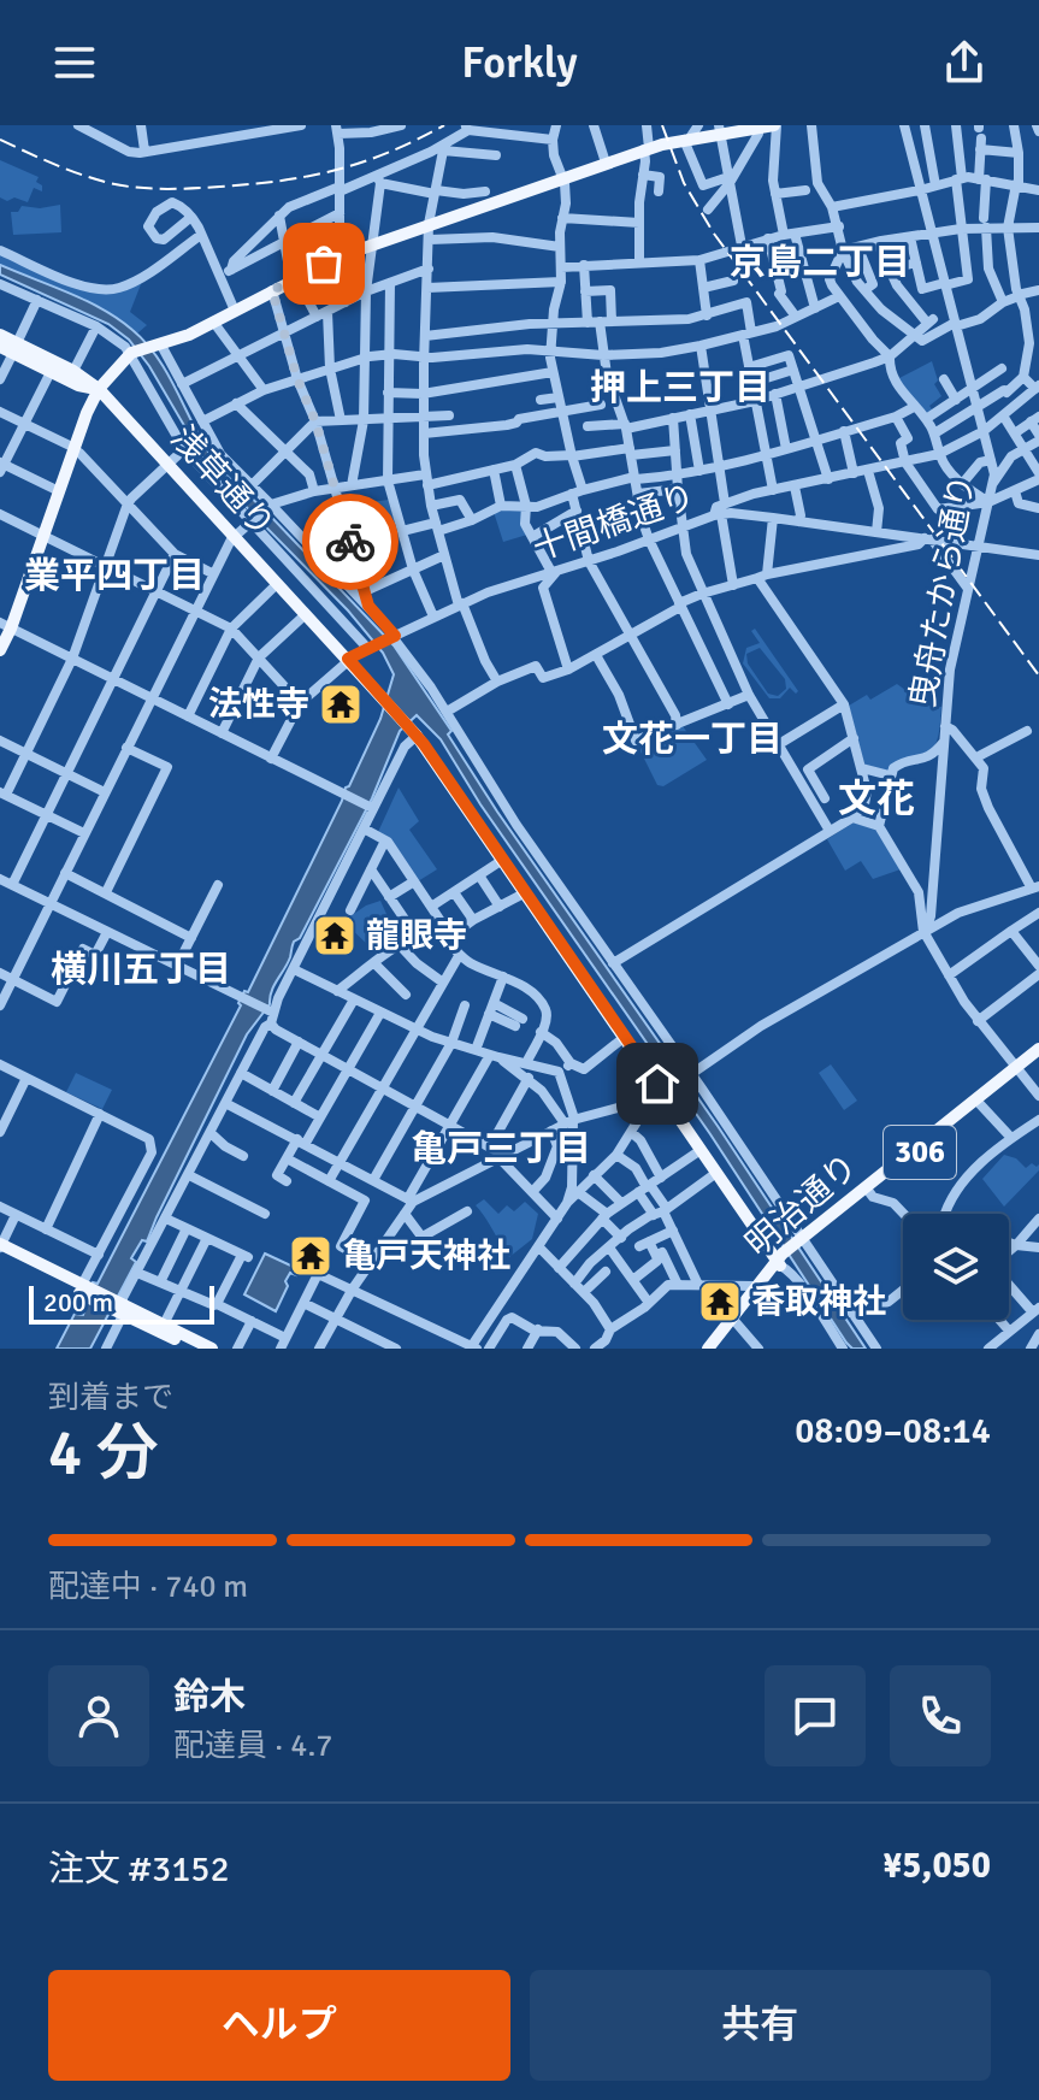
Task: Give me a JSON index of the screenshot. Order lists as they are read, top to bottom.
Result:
{
  "streets": {
    "main road": ["浅草通り", "306", "明治通り"],
    "street": ["十間橋通り", "曳舟たから通り"]
  },
  "crossings": [
    ["浅草通り", "十間橋通り"],
    ["浅草通り", "明治通り"],
    ["十間橋通り", "曳舟たから通り"]
  ],
  "districts": [
    "京島二丁目",
    "押上三丁目",
    "業平四丁目",
    "文花一丁目",
    "文花",
    "横川五丁目",
    "亀戸三丁目"
  ],
  "places": {
    "temple": [
      "法性寺",
      "龍眼寺",
      "亀戸天神社",
      "香取神社"
    ]
  },
  "scale_bar": "200 m",
  "page": {
    "header": "Forkly",
    "scale": "200 m",
    "heading": ["4 分", "到着まで", "08:09–08:14"],
    "panel": [
      "鈴木",
      "配達員 · 4.7",
      "注文 #3152",
      "¥5,050"
    ],
    "bar": "配達中 · 740 m",
    "buttons": ["ヘルプ", "共有"]
  }
}
